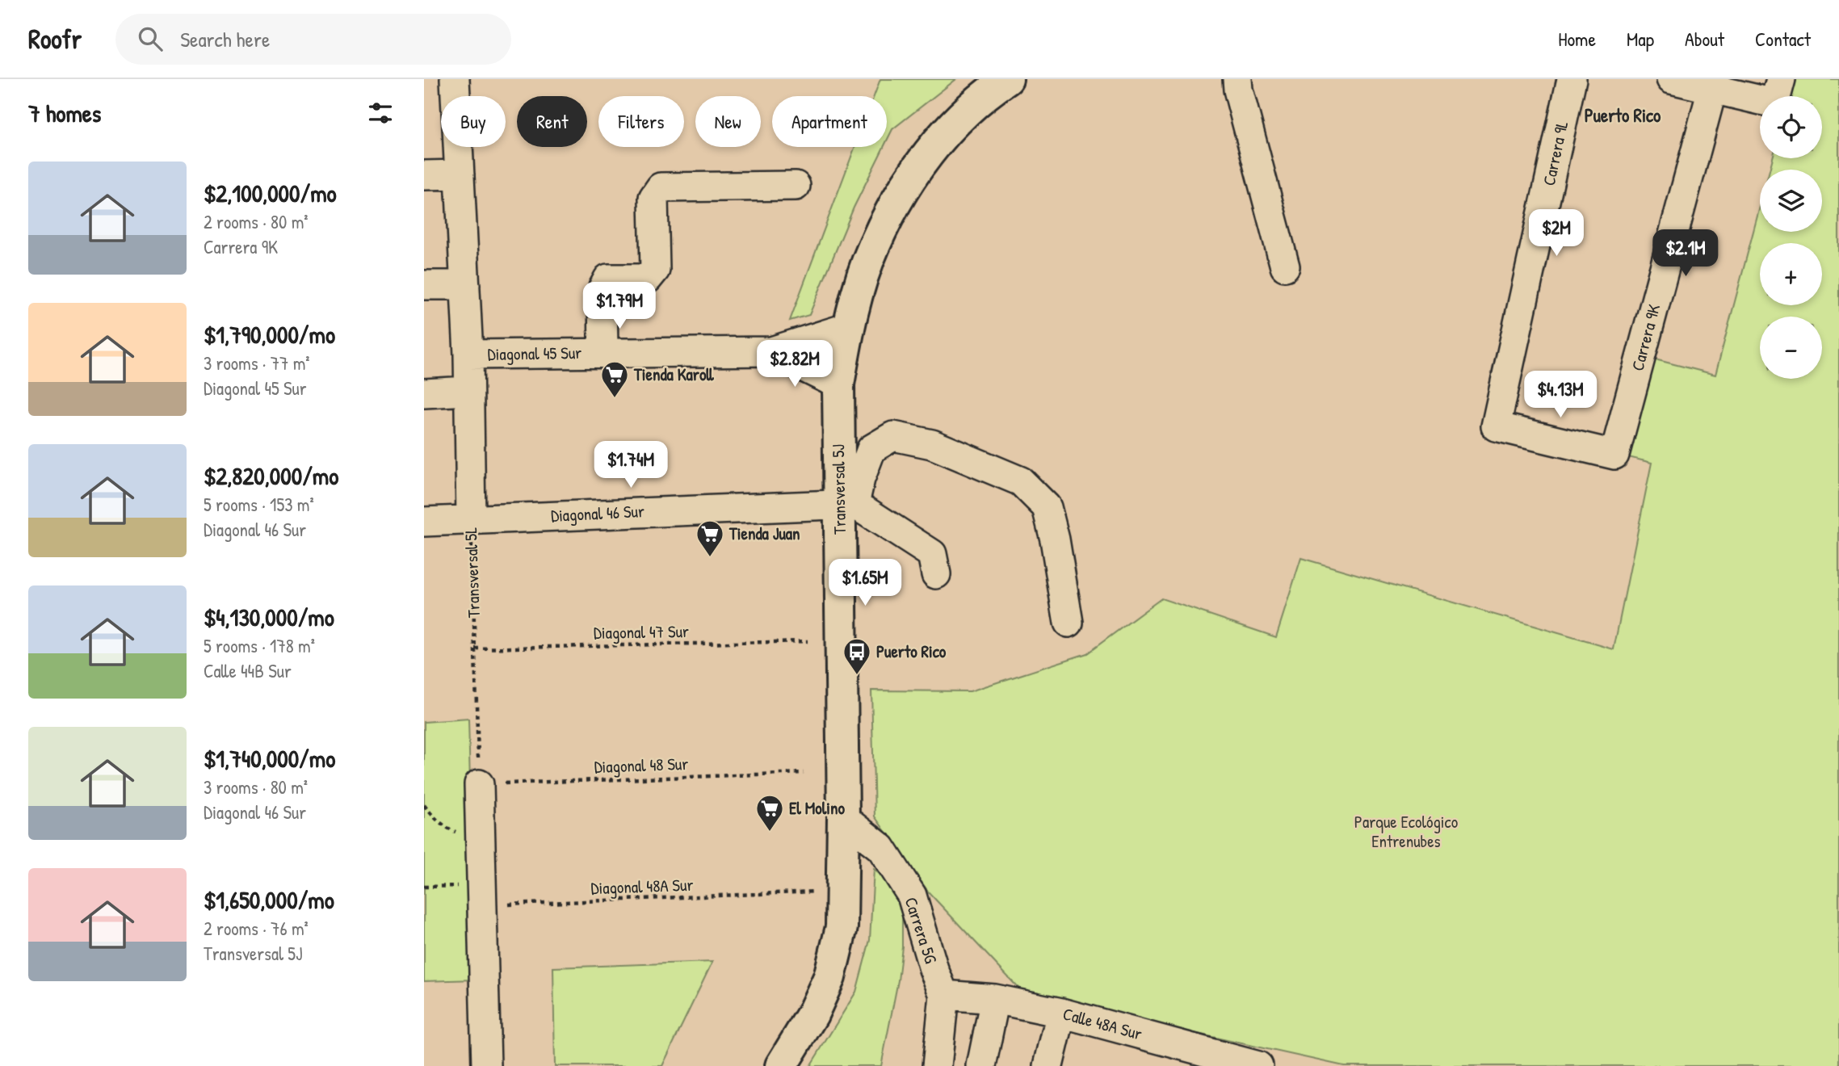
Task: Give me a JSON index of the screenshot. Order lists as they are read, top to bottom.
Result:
{
  "streets": {
    "main road": ["Transversal 5J"],
    "street": [
      "Carrera 9L",
      "Carrera 9K",
      "Diagonal 45 Sur",
      "Diagonal 46 Sur",
      "Transversal 5L",
      "Carrera 5G",
      "Calle 48A Sur"
    ],
    "path": ["Diagonal 47 Sur", "Diagonal 48 Sur", "Diagonal 48A Sur"]
  },
  "crossings": [
    ["Carrera 9L", "Carrera 9K"],
    ["Diagonal 45 Sur", "Transversal 5L"],
    ["Transversal 5J", "Diagonal 46 Sur"],
    ["Transversal 5J", "Carrera 5G"],
    ["Diagonal 46 Sur", "Transversal 5L"],
    ["Transversal 5L", "Diagonal 47 Sur"],
    ["Transversal 5L", "Diagonal 48 Sur"],
    ["Carrera 5G", "Calle 48A Sur"]
  ],
  "districts": ["Puerto Rico"],
  "parks": ["Parque Ecológico Entrenubes"],
  "places": {
    "supermarket": ["Tienda Karoll", "Tienda Juan", "El Molino"],
    "bus stop": ["Puerto Rico"]
  },
  "page": {
    "header": "Roofr",
    "search": "Search here",
    "nav": [
      "Home",
      "Map",
      "About",
      "Contact"
    ],
    "heading": "7 homes",
    "map_buttons": ["+", "−"],
    "chip": [
      "Buy",
      "Rent",
      "Filters",
      "New",
      "Apartment"
    ],
    "list": [
      {
        "name": "$2,100,000/mo",
        "note": "2 rooms · 80 m² · Carrera 9K"
      },
      {
        "name": "$1,790,000/mo",
        "note": "3 rooms · 77 m² · Diagonal 45 Sur"
      },
      {
        "name": "$2,820,000/mo",
        "note": "5 rooms · 153 m² · Diagonal 46 Sur"
      },
      {
        "name": "$4,130,000/mo",
        "note": "5 rooms · 178 m² · Calle 44B Sur"
      },
      {
        "name": "$1,740,000/mo",
        "note": "3 rooms · 80 m² · Diagonal 46 Sur"
      },
      {
        "name": "$1,650,000/mo",
        "note": "2 rooms · 76 m² · Transversal 5J"
      }
    ],
    "price": [
      "$2M",
      "$2.1M",
      "$1.79M",
      "$2.82M",
      "$4.13M",
      "$1.74M",
      "$1.65M"
    ]
  }
}
